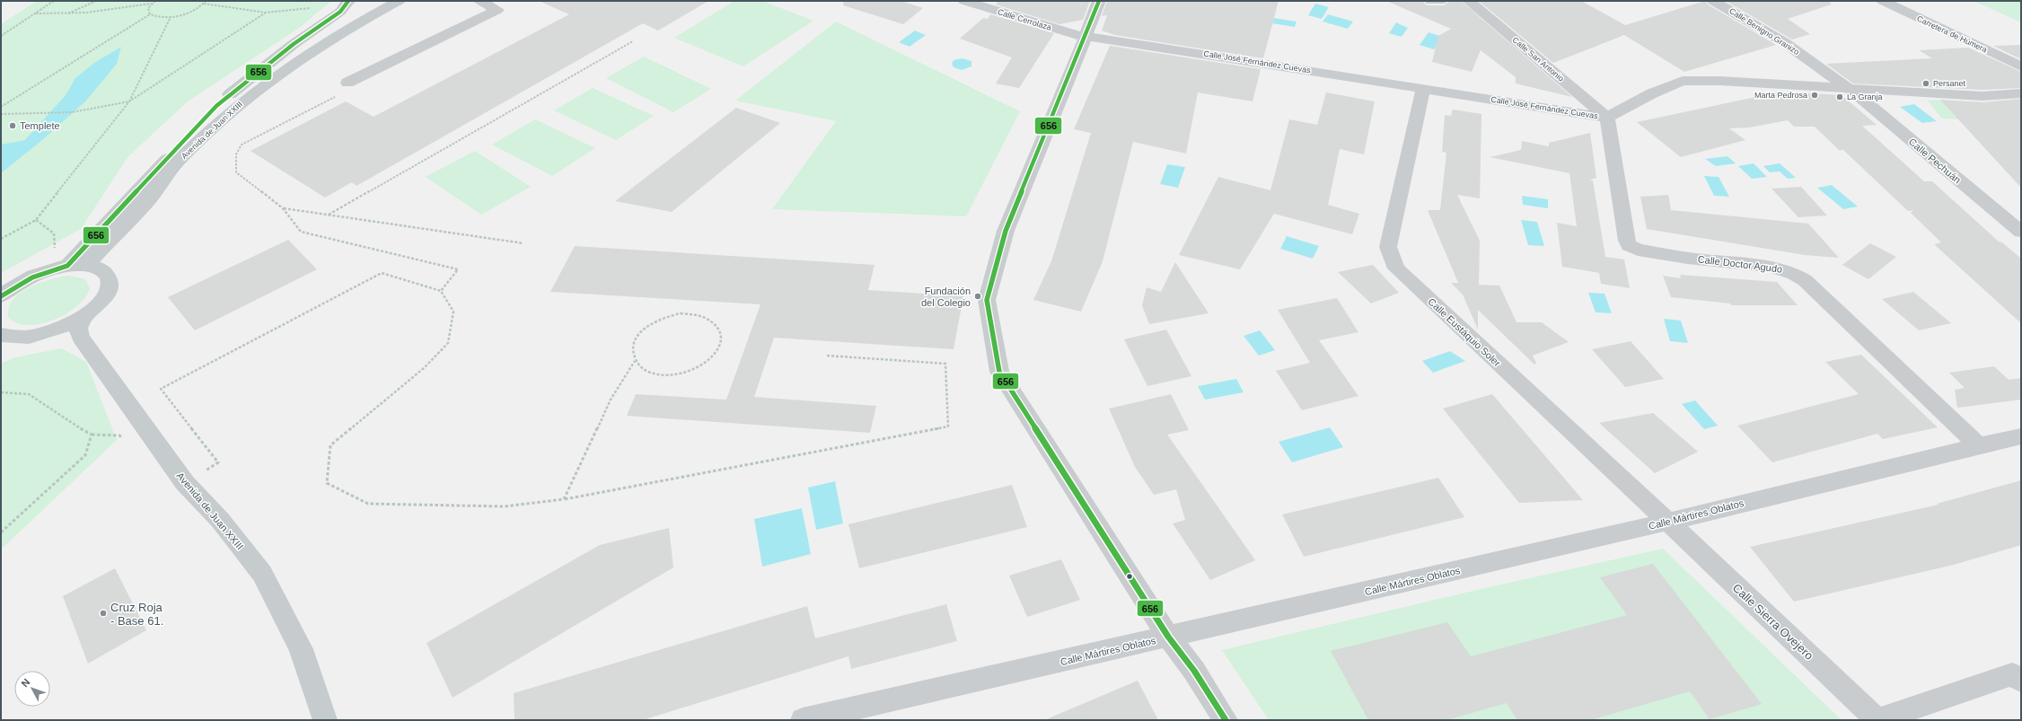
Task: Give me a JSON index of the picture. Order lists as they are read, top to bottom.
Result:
{
  "streets": {
    "main road": ["Avenida de Juan XXIII"],
    "street": [
      "Calle Cerrolaza",
      "Calle Benigno Granizo",
      "Carretera de Húmera",
      "Calle San Antonio",
      "Calle José Fernández Cuevas",
      "Calle Pechuán",
      "Calle Doctor Agudo",
      "Calle Eustáquio Soler",
      "Calle Mártires Oblatos",
      "Calle Sierra Ovejero"
    ]
  },
  "crossings": [
    ["Calle Cerrolaza", "Calle José Fernández Cuevas"],
    ["Calle Benigno Granizo", "Calle José Fernández Cuevas"],
    ["Calle Benigno Granizo", "Calle Pechuán"],
    ["Calle San Antonio", "Calle José Fernández Cuevas"],
    ["Calle San Antonio", "Calle Doctor Agudo"],
    ["Calle José Fernández Cuevas", "Calle Pechuán"],
    ["Calle José Fernández Cuevas", "Calle Doctor Agudo"],
    ["Calle José Fernández Cuevas", "Calle Eustáquio Soler"],
    ["Calle Doctor Agudo", "Calle Mártires Oblatos"],
    ["Calle Eustáquio Soler", "Calle Mártires Oblatos"],
    ["Calle Eustáquio Soler", "Calle Sierra Ovejero"],
    ["Calle Mártires Oblatos", "Calle Sierra Ovejero"]
  ],
  "places": [
    "Persanet",
    "Marta Pedrosa",
    "La Granja",
    "Templete",
    "Fundación del Colegio",
    "Cruz Roja - Base 61."
  ],
  "lines": ["transit line 656"],
  "north": "top left"
}
